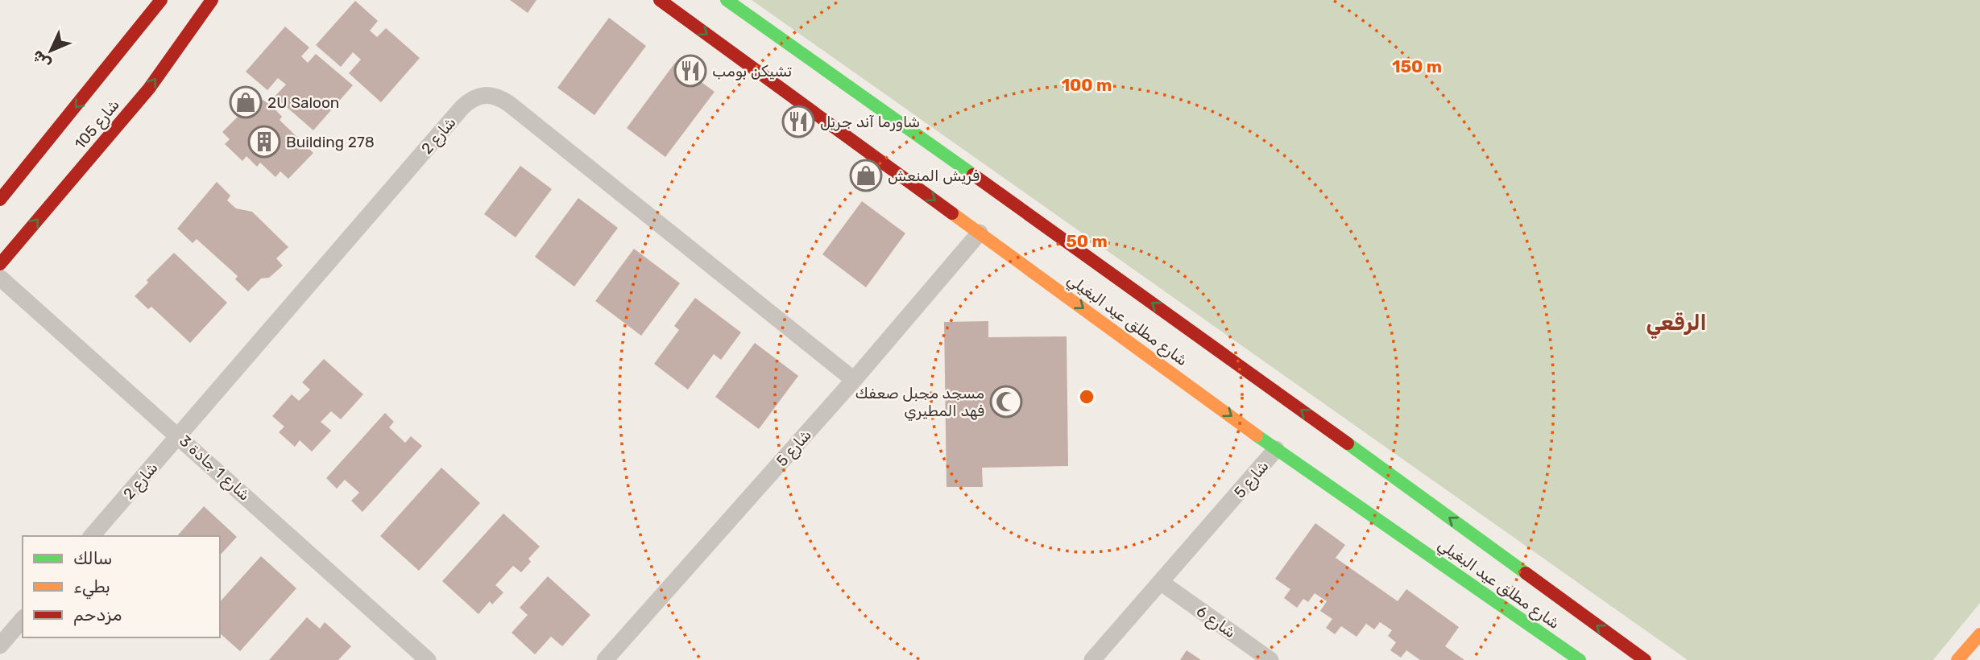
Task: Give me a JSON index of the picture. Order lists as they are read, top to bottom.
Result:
{
  "streets": {
    "street": [
      "شارع 105",
      "شارع 2",
      "شارع مطلق عيد البغيلي",
      "شارع 5",
      "شارع 1 جادة 3",
      "شارع 6"
    ]
  },
  "crossings": [
    ["شارع 2", "شارع 5"],
    ["شارع 2", "شارع 1 جادة 3"],
    ["شارع مطلق عيد البغيلي", "شارع 5"],
    ["شارع 5", "شارع 6"]
  ],
  "districts": ["الرقعي"],
  "places": {
    "restaurant": ["تشيكن بومب", "شاورما آند جريل"],
    "shop": ["2U Saloon", "فريش المنعش"],
    "building": ["Building 278"],
    "mosque": ["مسجد مجبل صعفك فهد المطيري"]
  },
  "legend": ["سالك", "بطيء", "مزدحم"],
  "north": "bottom left",
  "rings": ["150 m", "100 m", "50 m"]
}
